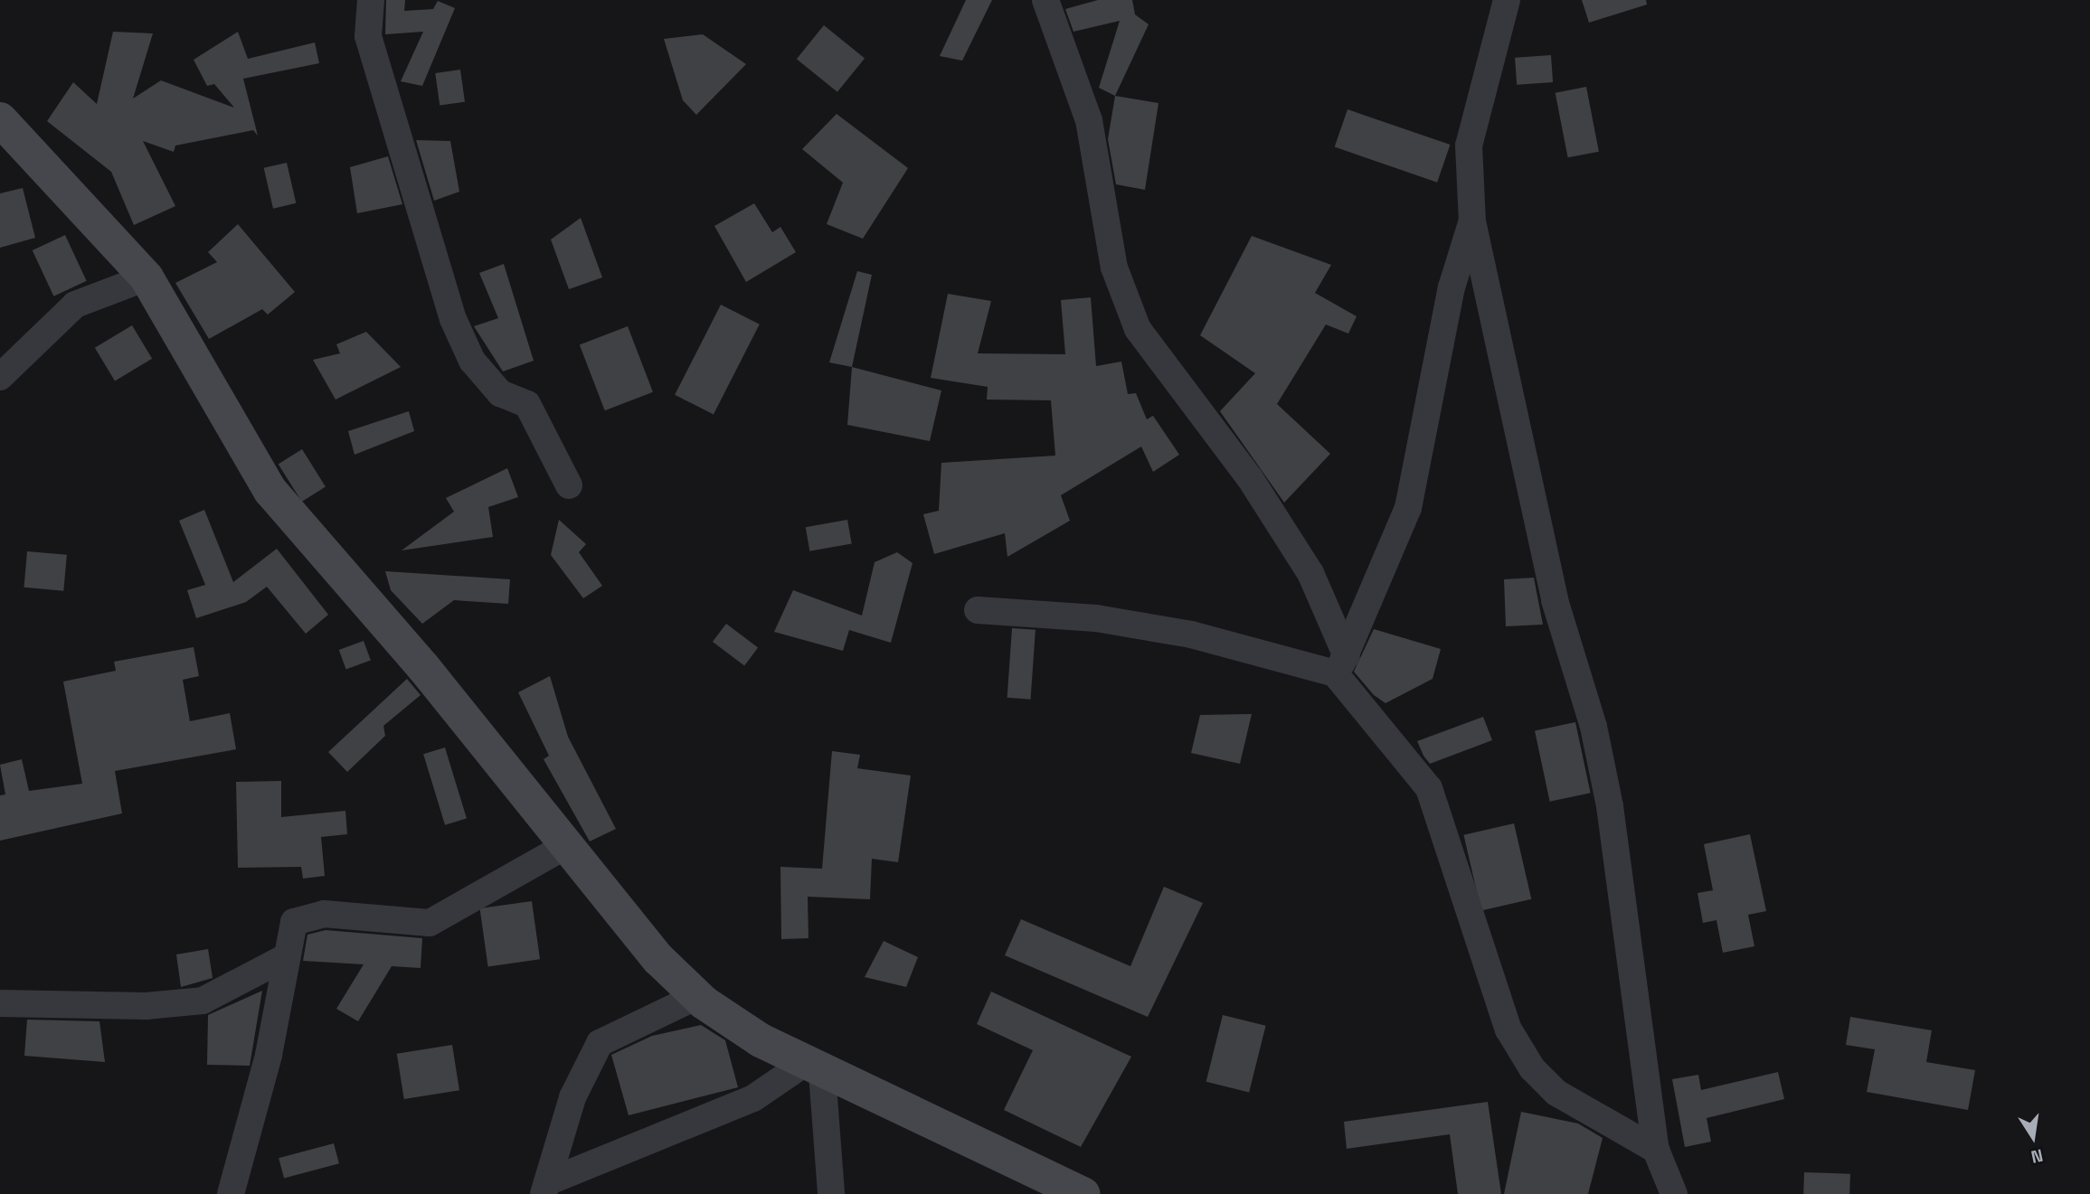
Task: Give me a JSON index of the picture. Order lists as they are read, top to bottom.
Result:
{
  "north": "bottom"
}
